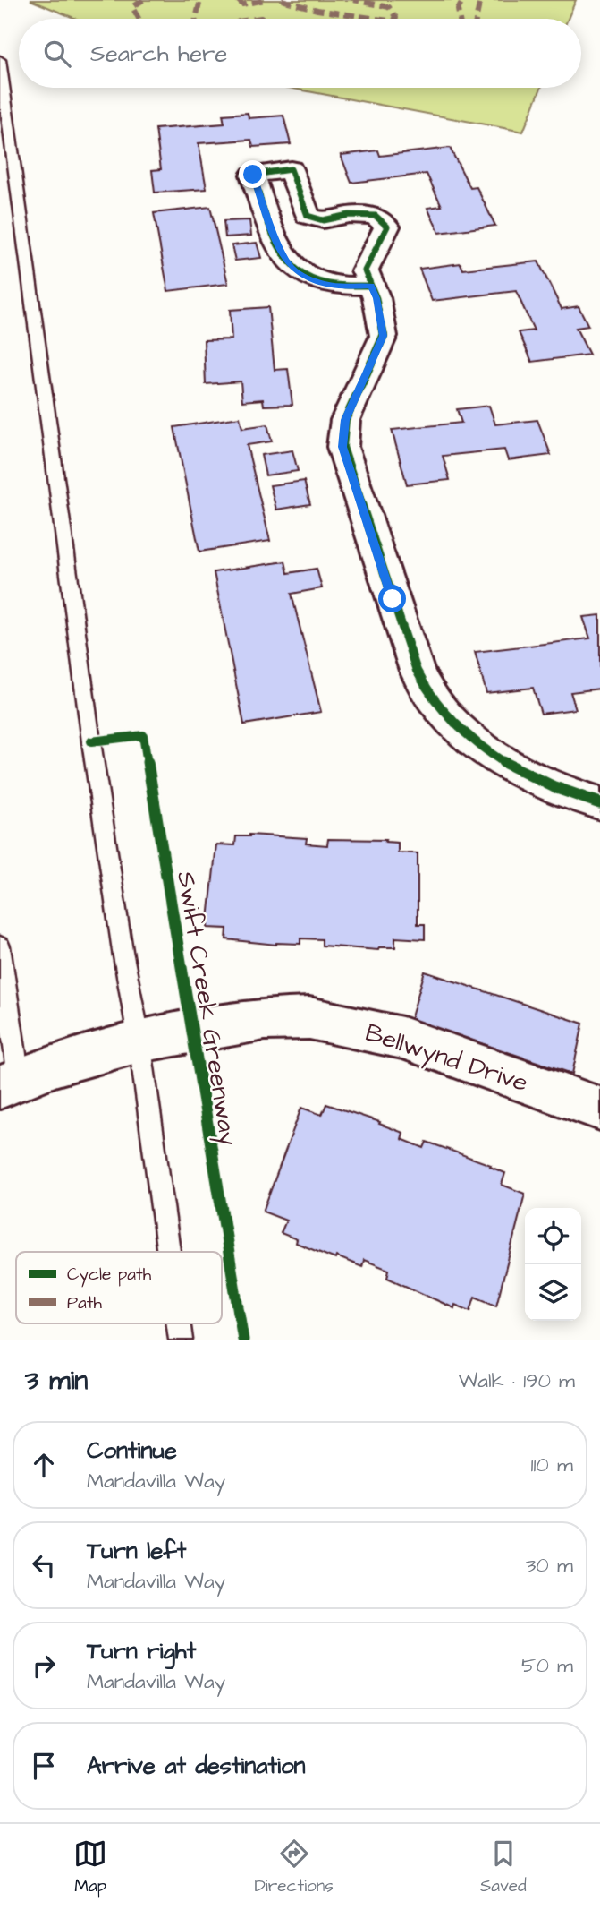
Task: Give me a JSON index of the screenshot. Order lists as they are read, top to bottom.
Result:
{
  "streets": {
    "street": ["Bellwynd Drive"],
    "cycle path": ["Swift Creek Greenway"]
  },
  "legend": ["Cycle path", "Path"],
  "page": {
    "search": "Search here",
    "heading": ["3 min", "Walk · 190 m"],
    "list": [
      ["Continue", "Mandavilla Way", "110 m"],
      ["Turn left", "Mandavilla Way", "30 m"],
      ["Turn right", "Mandavilla Way", "50 m"],
      "Arrive at destination"
    ],
    "nav": ["Map", "Directions", "Saved"]
  }
}
